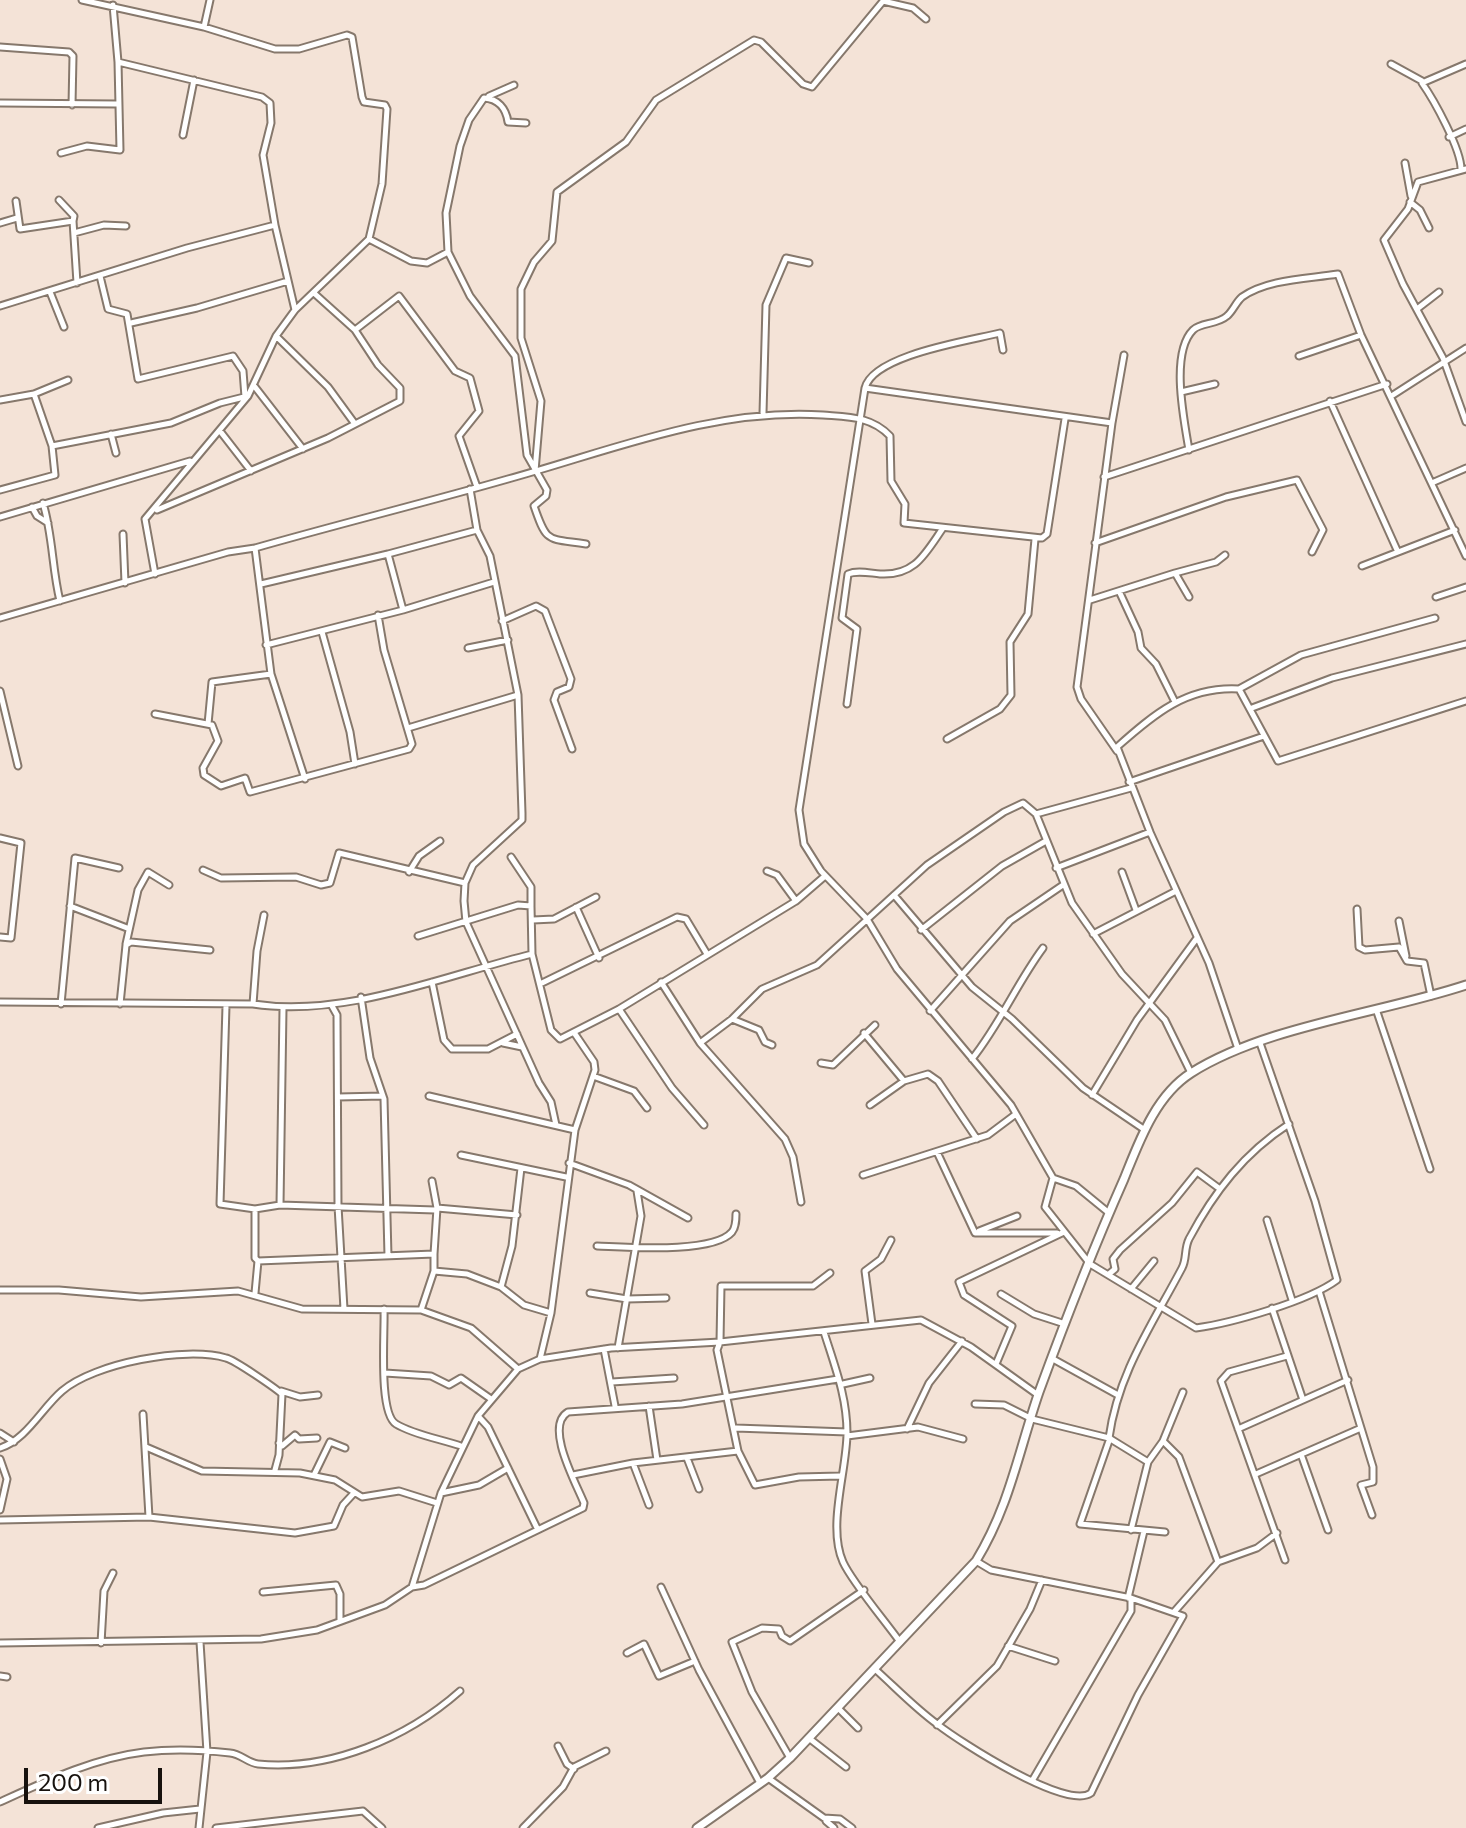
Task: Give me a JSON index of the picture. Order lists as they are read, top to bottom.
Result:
{
  "scale_bar": "200 m"
}
